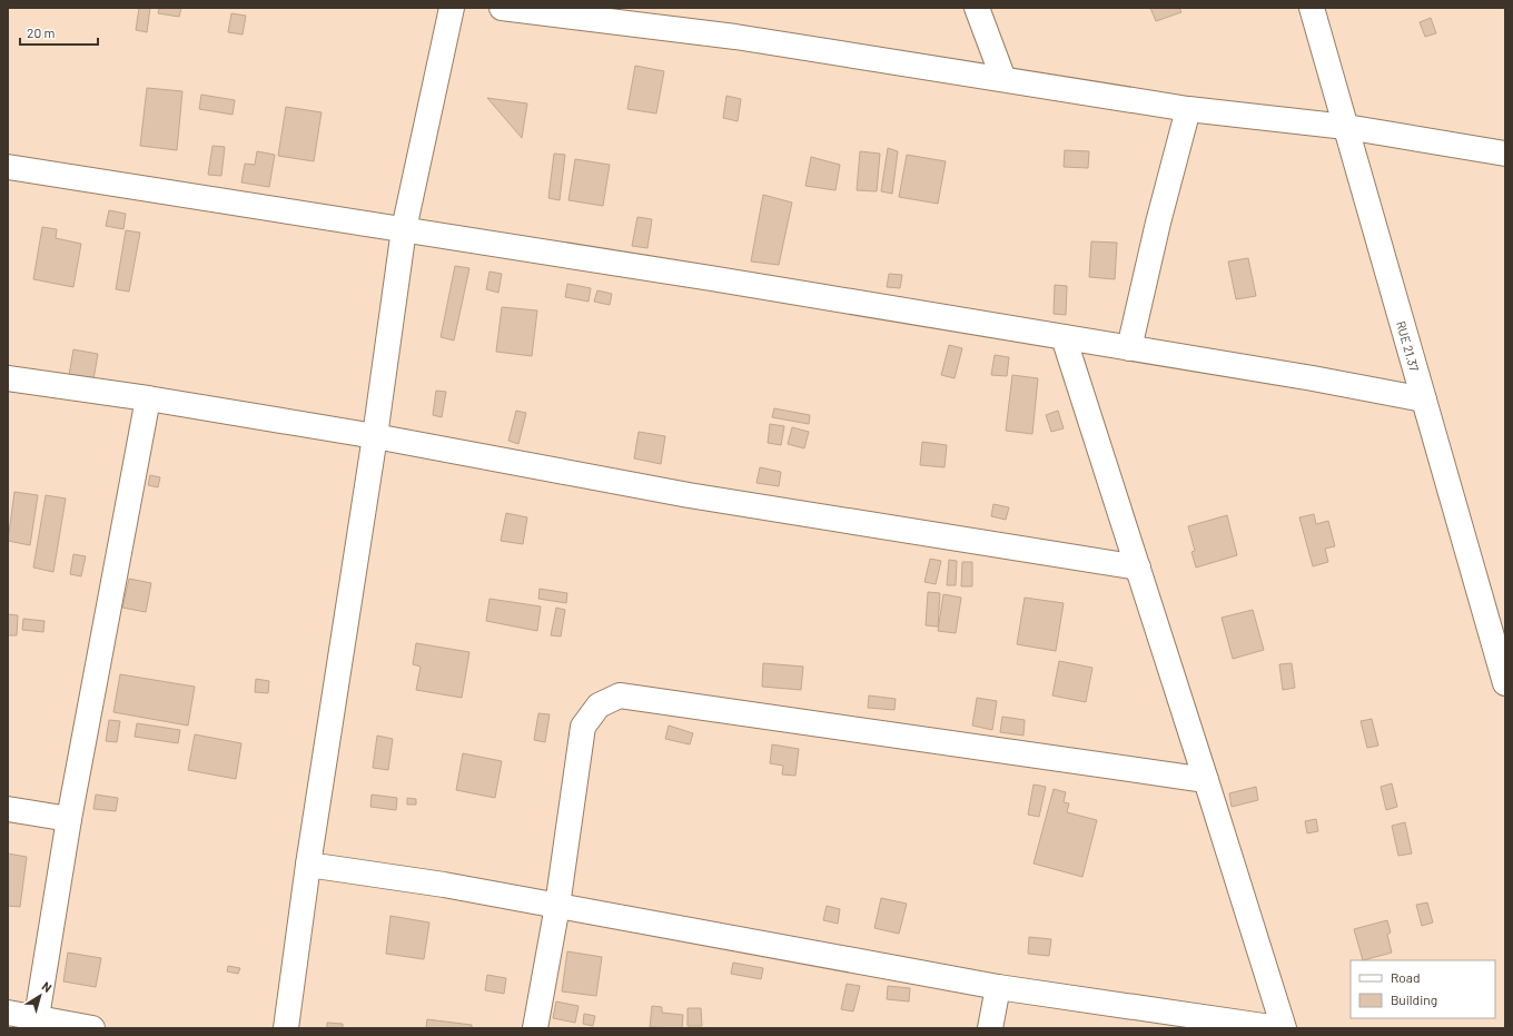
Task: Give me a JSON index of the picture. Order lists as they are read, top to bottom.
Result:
{
  "streets": {
    "street": ["RUE 21.37"]
  },
  "legend": ["Road", "Building"],
  "scale_bar": "20 m",
  "north": "top right"
}
